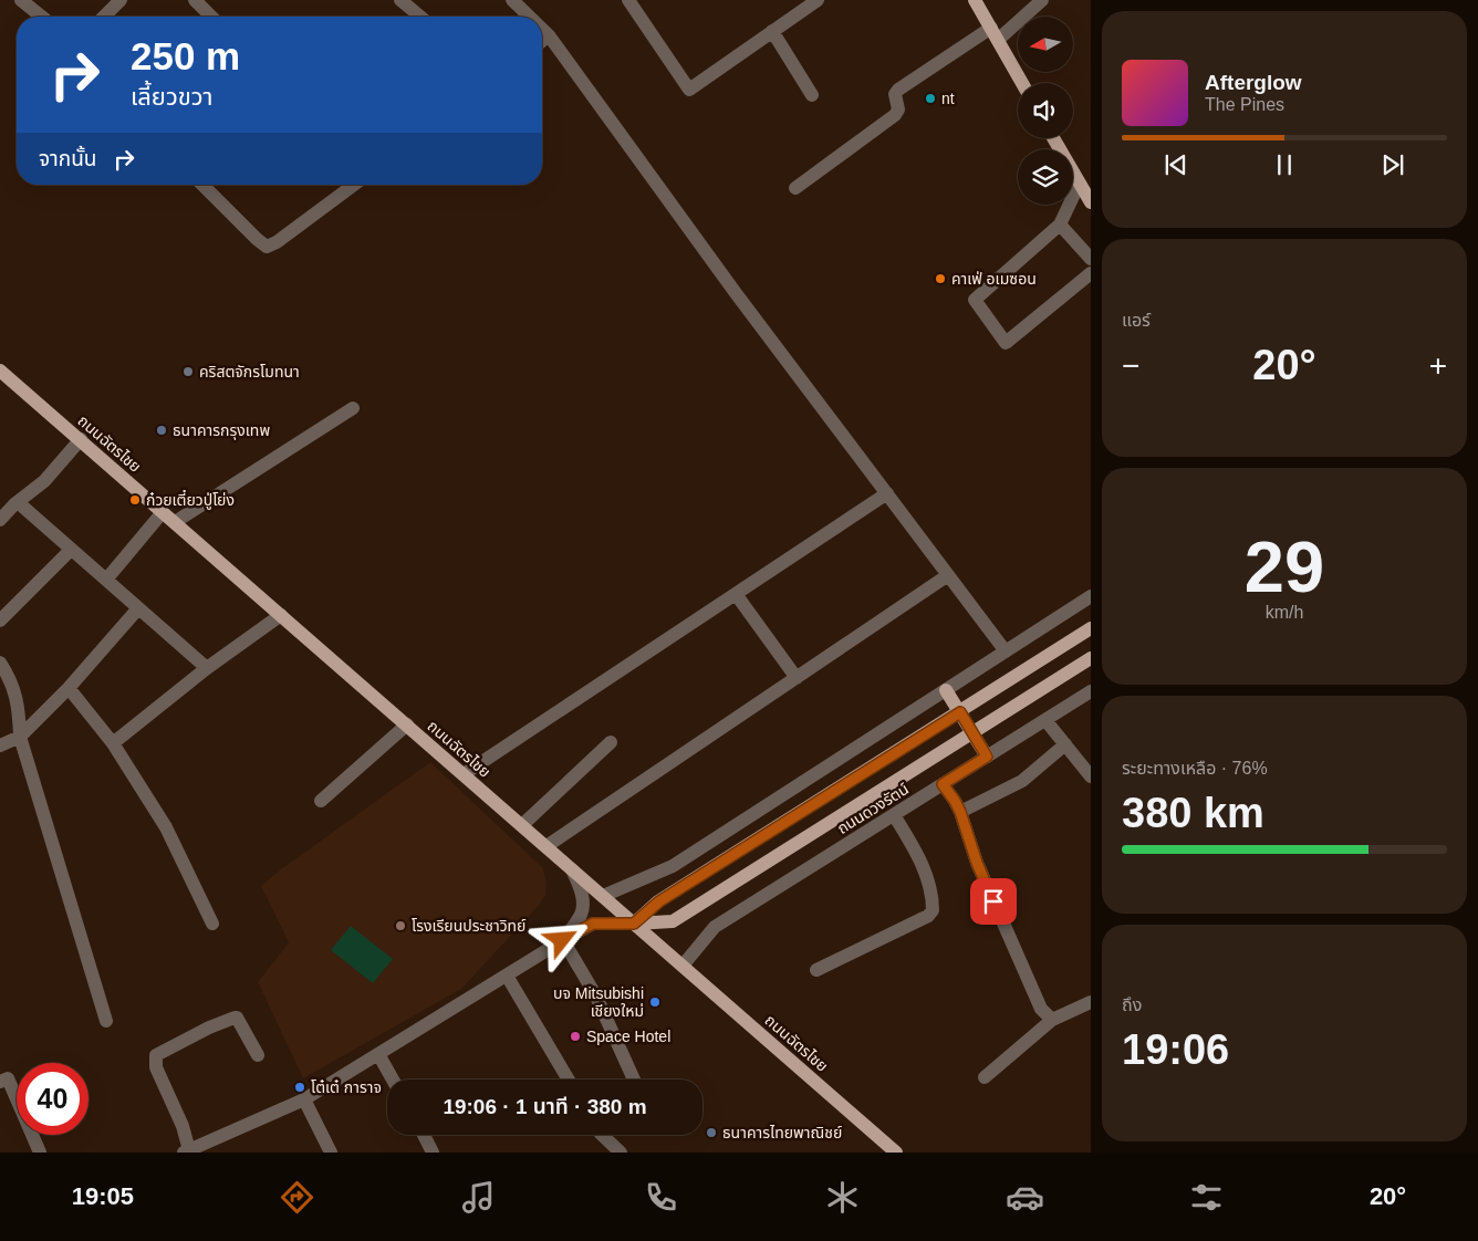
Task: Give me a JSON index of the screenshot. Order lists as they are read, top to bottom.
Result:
{
  "streets": {
    "main road": ["ถนนฉัตรไชย"],
    "street": ["ถนนดวงรัตน์"]
  },
  "crossings": [
    ["ถนนฉัตรไชย", "ถนนดวงรัตน์"]
  ],
  "places": [
    "nt",
    "คาเฟ่ อเมซอน",
    "คริสตจักรโมทนา",
    "ธนาคารกรุงเทพ",
    "ก๋วยเตี๋ยวปู่โย่ง",
    "โรงเรียนประชาวิทย์",
    "บจ Mitsubishi เชียงใหม่",
    "Space Hotel",
    "โต๋เต๋ การาจ",
    "ธนาคารไทยพาณิชย์"
  ],
  "north": "left",
  "page": {
    "turn": ["250 m", "เลี้ยวขวา"],
    "song": ["Afterglow", "The Pines"],
    "then": "จากนั้น",
    "tile": [
      "แอร์",
      ["29", "km/h"],
      ["ระยะทางเหลือ · 76%", "380 km"],
      ["ถึง", "19:06"]
    ],
    "heat": ["−", "20°", "+"],
    "limit": "40",
    "trip": "19:06 · 1 นาที · 380 m",
    "tabs": ["19:05", "20°"]
  }
}
